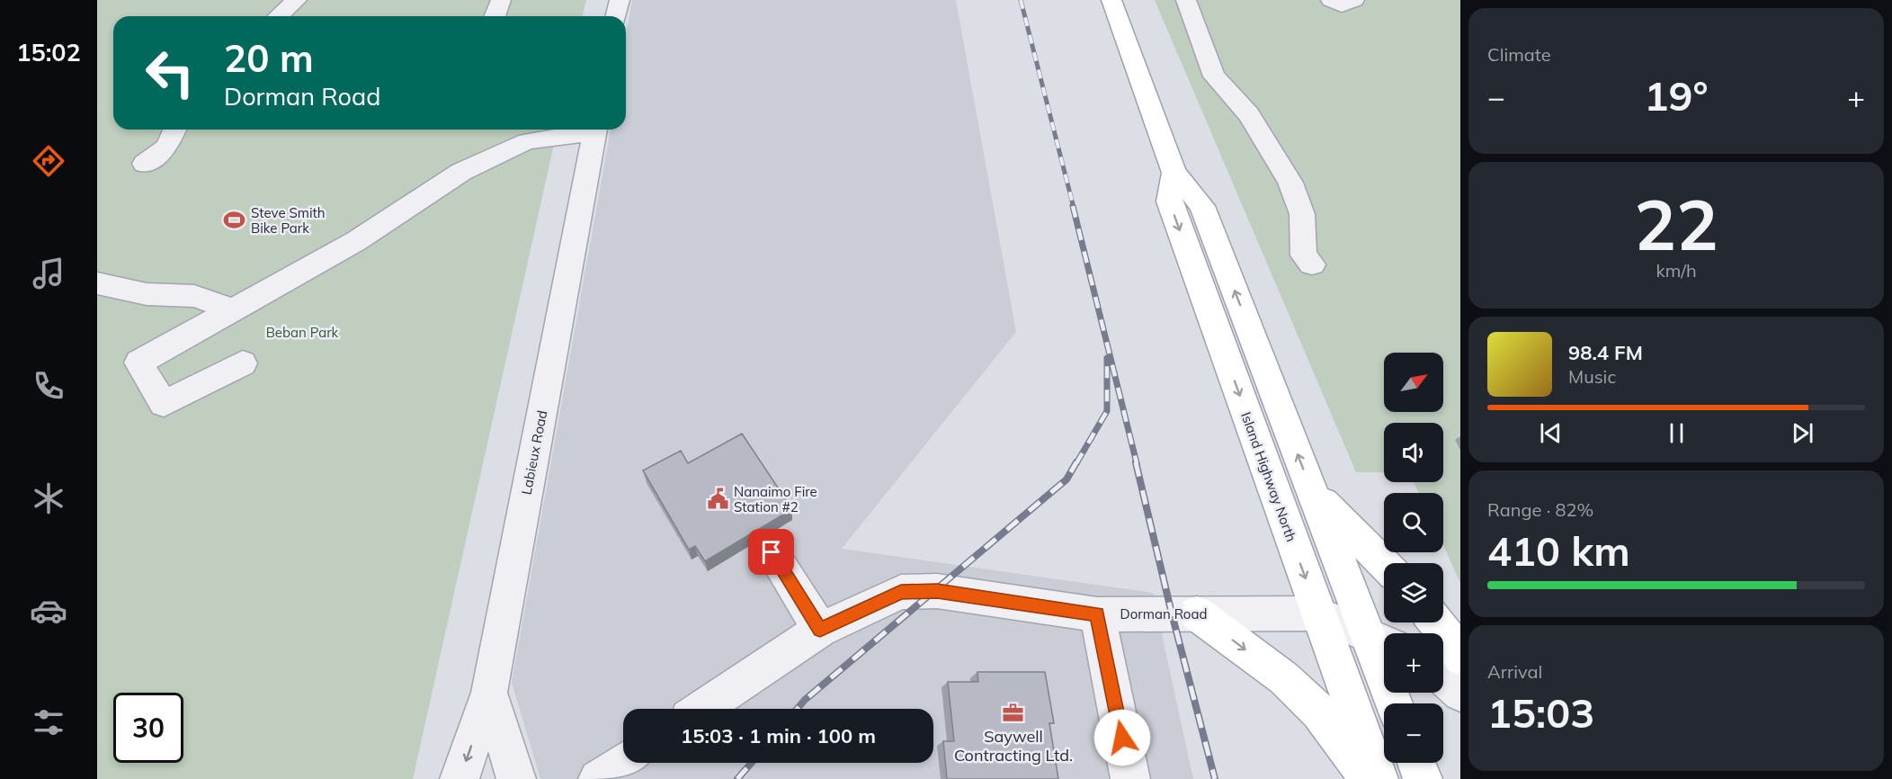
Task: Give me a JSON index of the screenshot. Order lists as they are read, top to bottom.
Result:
{
  "streets": {
    "main road": ["Island Highway North"],
    "street": ["Labieux Road", "Dorman Road"]
  },
  "crossings": [
    ["Island Highway North", "Dorman Road"]
  ],
  "parks": ["Beban Park"],
  "places": {
    "sports": ["Steve Smith Bike Park"],
    "public building": ["Nanaimo Fire Station #2"],
    "office": ["Saywell Contracting Ltd."]
  },
  "north": "top right",
  "page": {
    "tabs": "15:02",
    "tile": [
      "Climate",
      ["22", "km/h"],
      ["Range · 82%", "410 km"],
      ["Arrival", "15:03"]
    ],
    "turn": ["20 m", "Dorman Road"],
    "heat": ["−", "19°", "+"],
    "song": ["98.4 FM", "Music"],
    "map_buttons": ["+", "−"],
    "limit": "30",
    "trip": "15:03 · 1 min · 100 m"
  }
}
